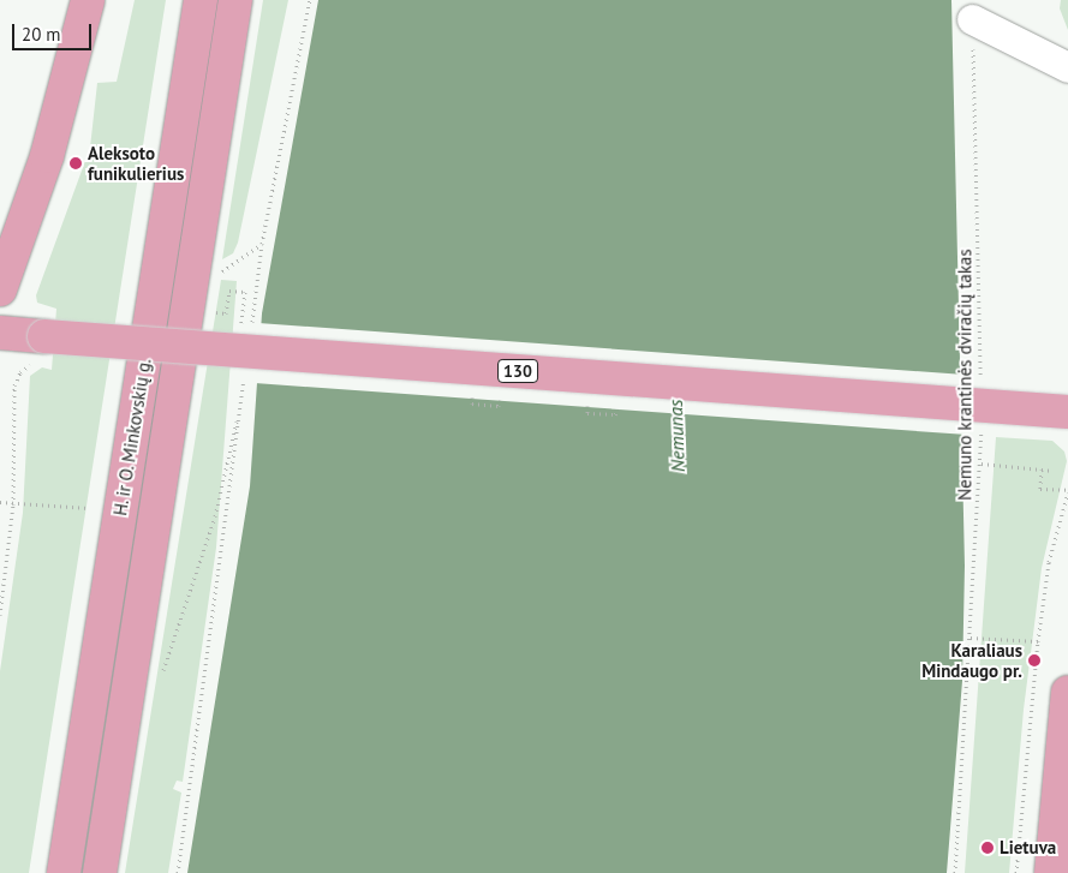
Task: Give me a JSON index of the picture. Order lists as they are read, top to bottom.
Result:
{
  "streets": {
    "main road": ["130", "H. ir O. Minkovskių g."],
    "path": ["Nemuno krantinės dviračių takas"]
  },
  "water": ["Nemunas"],
  "places": ["Aleksoto funikulierius", "Karaliaus Mindaugo pr.", "Lietuva"],
  "scale_bar": "20 m"
}
